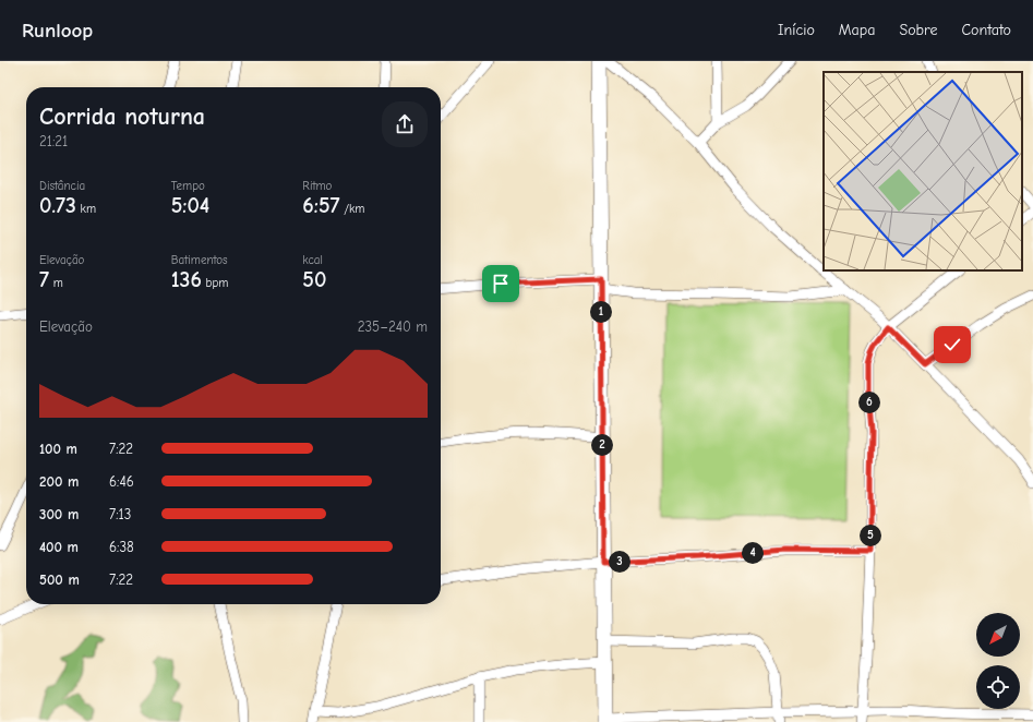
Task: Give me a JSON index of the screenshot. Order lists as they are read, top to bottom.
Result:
{
  "north": "bottom left",
  "page": {
    "header": "Runloop",
    "nav": [
      "Início",
      "Mapa",
      "Sobre",
      "Contato"
    ],
    "heading": ["Corrida noturna", "21:21"],
    "stats": [
      ["Distância", "0.73 km"],
      ["Tempo", "5:04"],
      ["Ritmo", "6:57 /km"],
      ["Elevação", "7 m"],
      ["Batimentos", "136 bpm"],
      ["kcal", "50"]
    ],
    "pins": [
      "1",
      "6",
      "2",
      "5",
      "4",
      "3"
    ],
    "chart": ["Elevação", "235–240 m"],
    "list": [
      {
        "name": "100 m",
        "note": "7:22"
      },
      {
        "name": "200 m",
        "note": "6:46"
      },
      {
        "name": "300 m",
        "note": "7:13"
      },
      {
        "name": "400 m",
        "note": "6:38"
      },
      {
        "name": "500 m",
        "note": "7:22"
      }
    ]
  }
}
